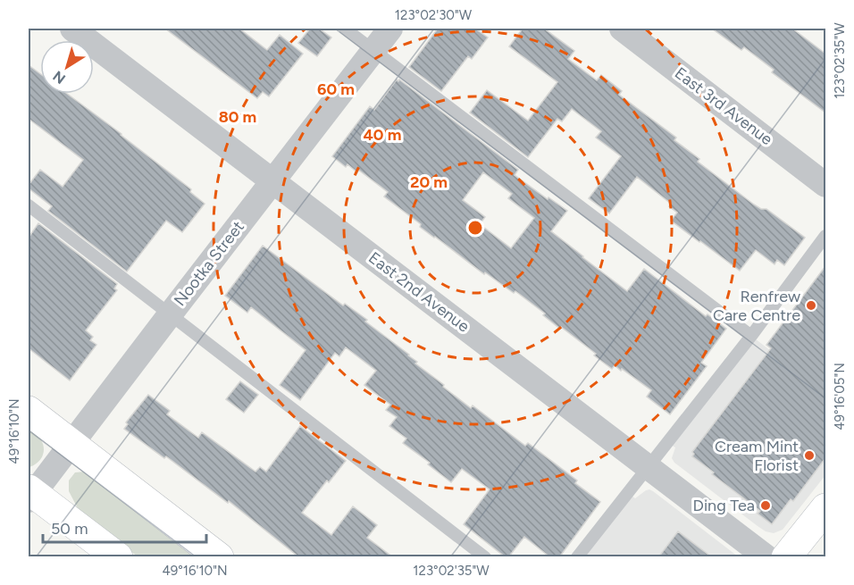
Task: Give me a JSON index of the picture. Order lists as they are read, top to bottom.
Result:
{
  "streets": {
    "street": ["East 3rd Avenue", "Nootka Street", "East 2nd Avenue"]
  },
  "crossings": [
    ["Nootka Street", "East 2nd Avenue"]
  ],
  "places": ["Renfrew Care Centre", "Cream Mint Florist", "Ding Tea"],
  "scale_bar": "50 m",
  "north": "bottom left",
  "coordinates": [
    "123°02'30\"W",
    "123°02'35\"W",
    "49°16'05\"N",
    "49°16'10\"N"
  ],
  "rings": [
    "60 m",
    "80 m",
    "40 m",
    "20 m"
  ]
}
